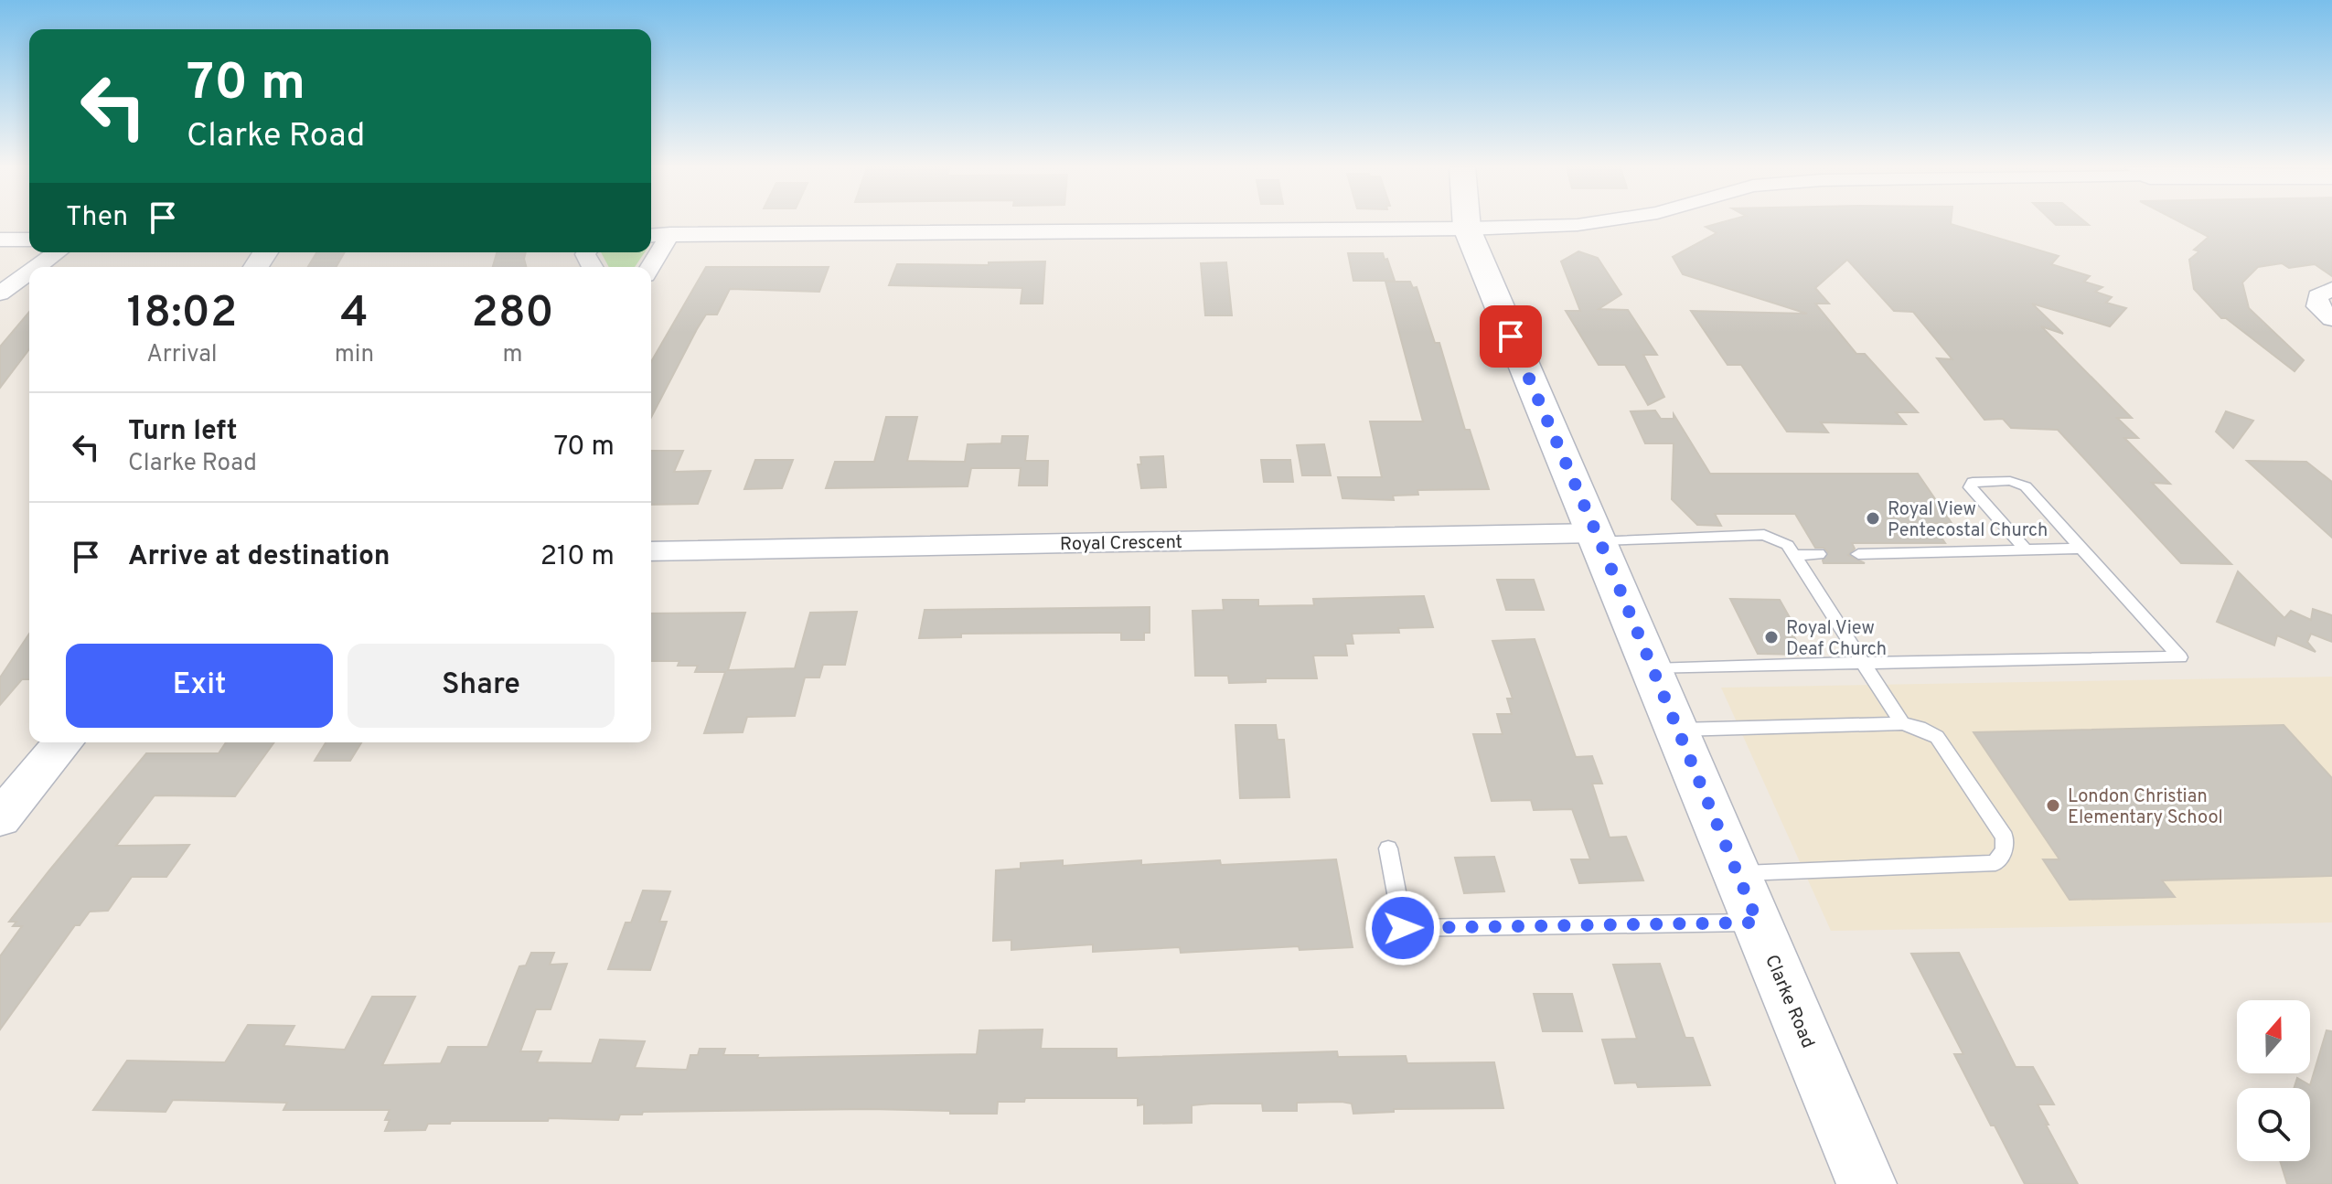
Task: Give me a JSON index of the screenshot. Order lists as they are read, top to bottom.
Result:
{
  "streets": {
    "main road": ["Clarke Road"],
    "street": ["Royal Crescent"]
  },
  "crossings": [
    ["Royal Crescent", "Clarke Road"]
  ],
  "places": ["Royal View Pentecostal Church", "Royal View Deaf Church", "London Christian Elementary School"],
  "north": "top",
  "page": {
    "turn": ["70 m", "Clarke Road"],
    "then": "Then",
    "eta": [
      "18:02",
      "Arrival",
      "4",
      "min",
      "280",
      "m"
    ],
    "list": [
      {
        "name": "Turn left",
        "note": "Clarke Road",
        "value": "70 m"
      },
      {
        "name": "Arrive at destination",
        "value": "210 m"
      }
    ],
    "buttons": ["Exit", "Share"]
  }
}
